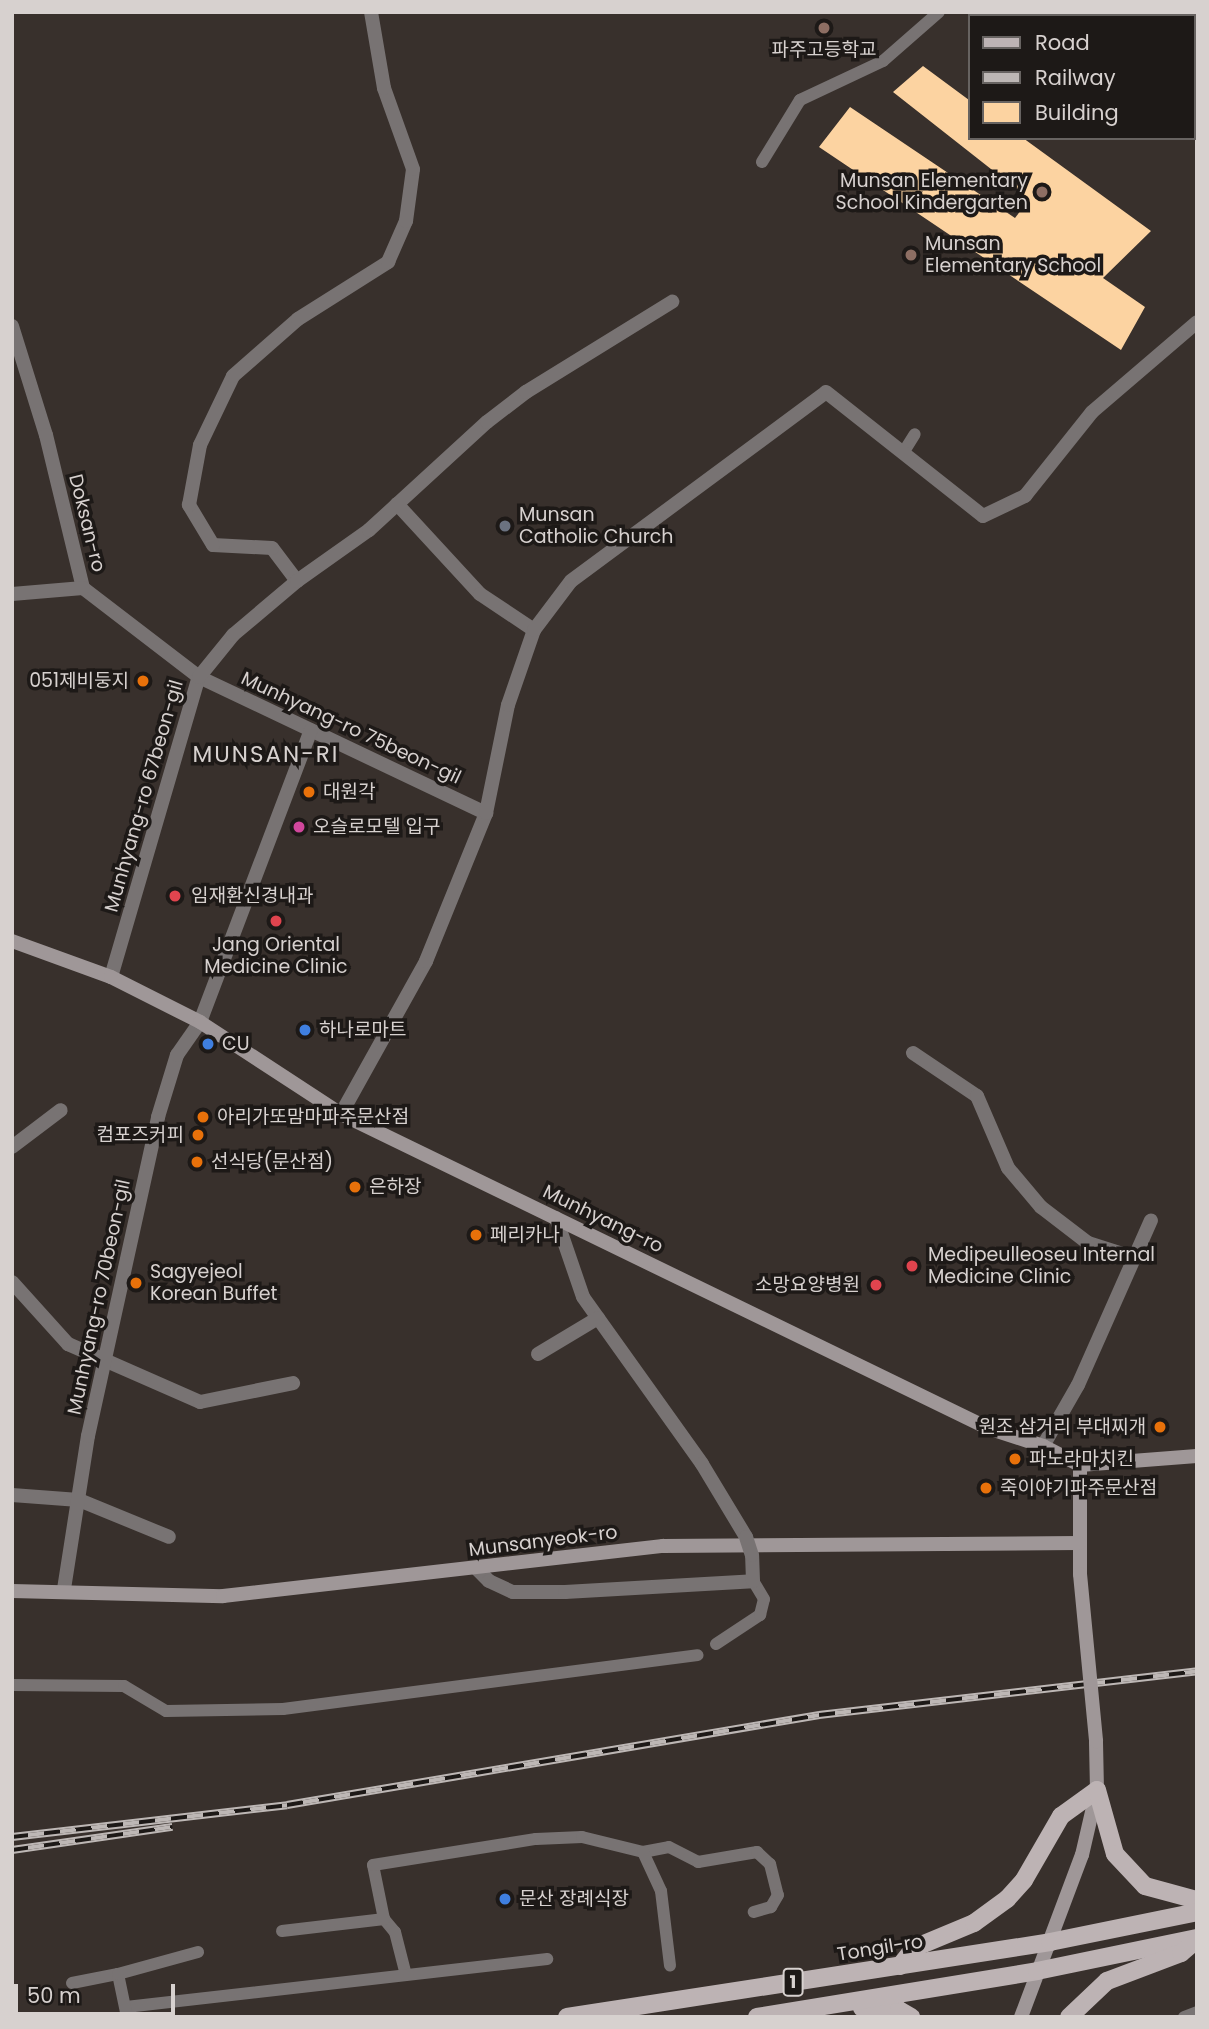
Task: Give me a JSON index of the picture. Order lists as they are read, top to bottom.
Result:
{
  "streets": {
    "main road": [
      "Munhyang-ro",
      "Munsanyeok-ro",
      "Tongil-ro",
      "1"
    ],
    "street": [
      "Doksan-ro",
      "Munhyang-ro 75beon-gil",
      "Munhyang-ro 67beon-gil",
      "Munhyang-ro 70beon-gil"
    ]
  },
  "crossings": [
    ["Doksan-ro", "Munhyang-ro 75beon-gil"],
    ["Doksan-ro", "Munhyang-ro 67beon-gil"],
    ["Munhyang-ro 75beon-gil", "Munhyang-ro 67beon-gil"],
    ["Munhyang-ro 75beon-gil", "Munhyang-ro 70beon-gil"],
    ["Munhyang-ro 67beon-gil", "Munhyang-ro"],
    ["Munhyang-ro", "Munhyang-ro 70beon-gil"],
    ["Munhyang-ro 70beon-gil", "Munsanyeok-ro"]
  ],
  "districts": ["MUNSAN-RI"],
  "places": [
    "파주고등학교",
    "Munsan Elementary School Kindergarten",
    "Munsan Elementary School",
    "Munsan Catholic Church",
    "051제비둥지",
    "대원각",
    "오슬로모텔 입구",
    "임재환신경내과",
    "Jang Oriental Medicine Clinic",
    "하나로마트",
    "CU",
    "아리가또맘마파주문산점",
    "컴포즈커피",
    "선식당(문산점)",
    "은하장",
    "페리카나",
    "Medipeulleoseu Internal Medicine Clinic",
    "Sagyejeol Korean Buffet",
    "소망요양병원",
    "원조 삼거리 부대찌개",
    "파노라마치킨",
    "죽이야기파주문산점",
    "문산 장례식장"
  ],
  "legend": ["Road", "Railway", "Building"],
  "scale_bar": "50 m"
}
